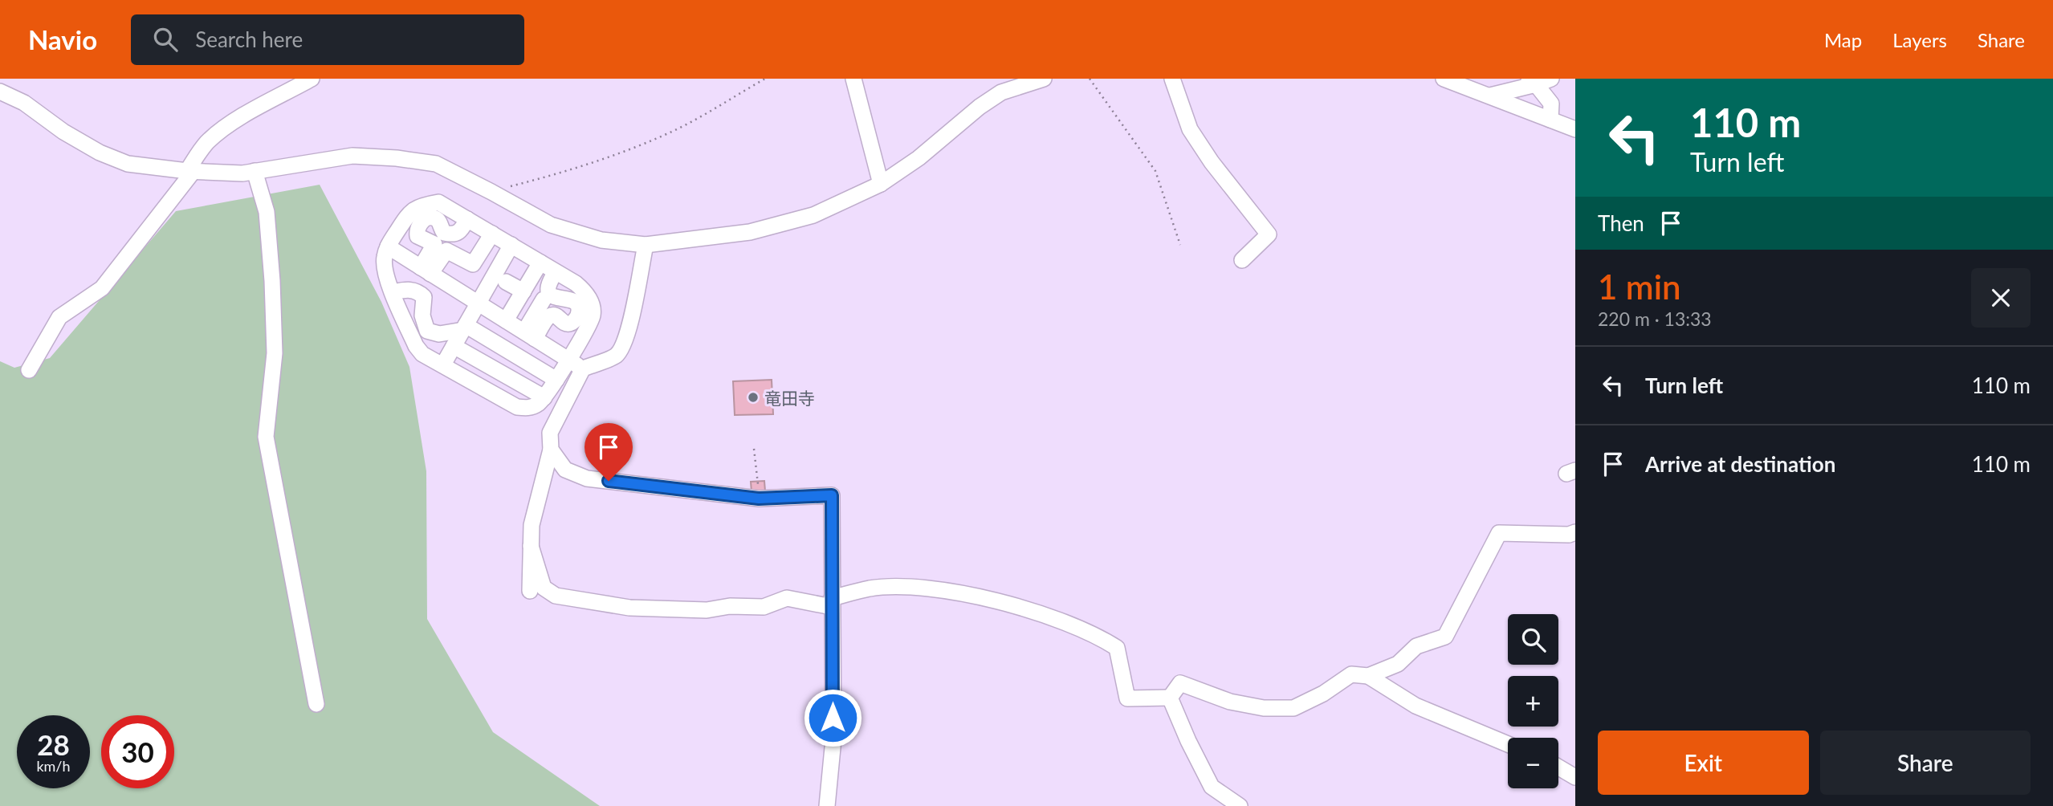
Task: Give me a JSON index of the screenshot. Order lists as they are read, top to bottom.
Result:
{
  "places": ["竜田寺"],
  "page": {
    "header": "Navio",
    "search": "Search here",
    "nav": ["Map", "Layers", "Share"],
    "turn": ["110 m", "Turn left"],
    "then": "Then",
    "heading": ["1 min", "220 m · 13:33"],
    "list": [
      {
        "name": "Turn left",
        "value": "110 m"
      },
      {
        "name": "Arrive at destination",
        "value": "110 m"
      }
    ],
    "map_buttons": ["+", "−"],
    "speed": "28 km/h",
    "limit": "30",
    "buttons": ["Exit", "Share"]
  }
}
